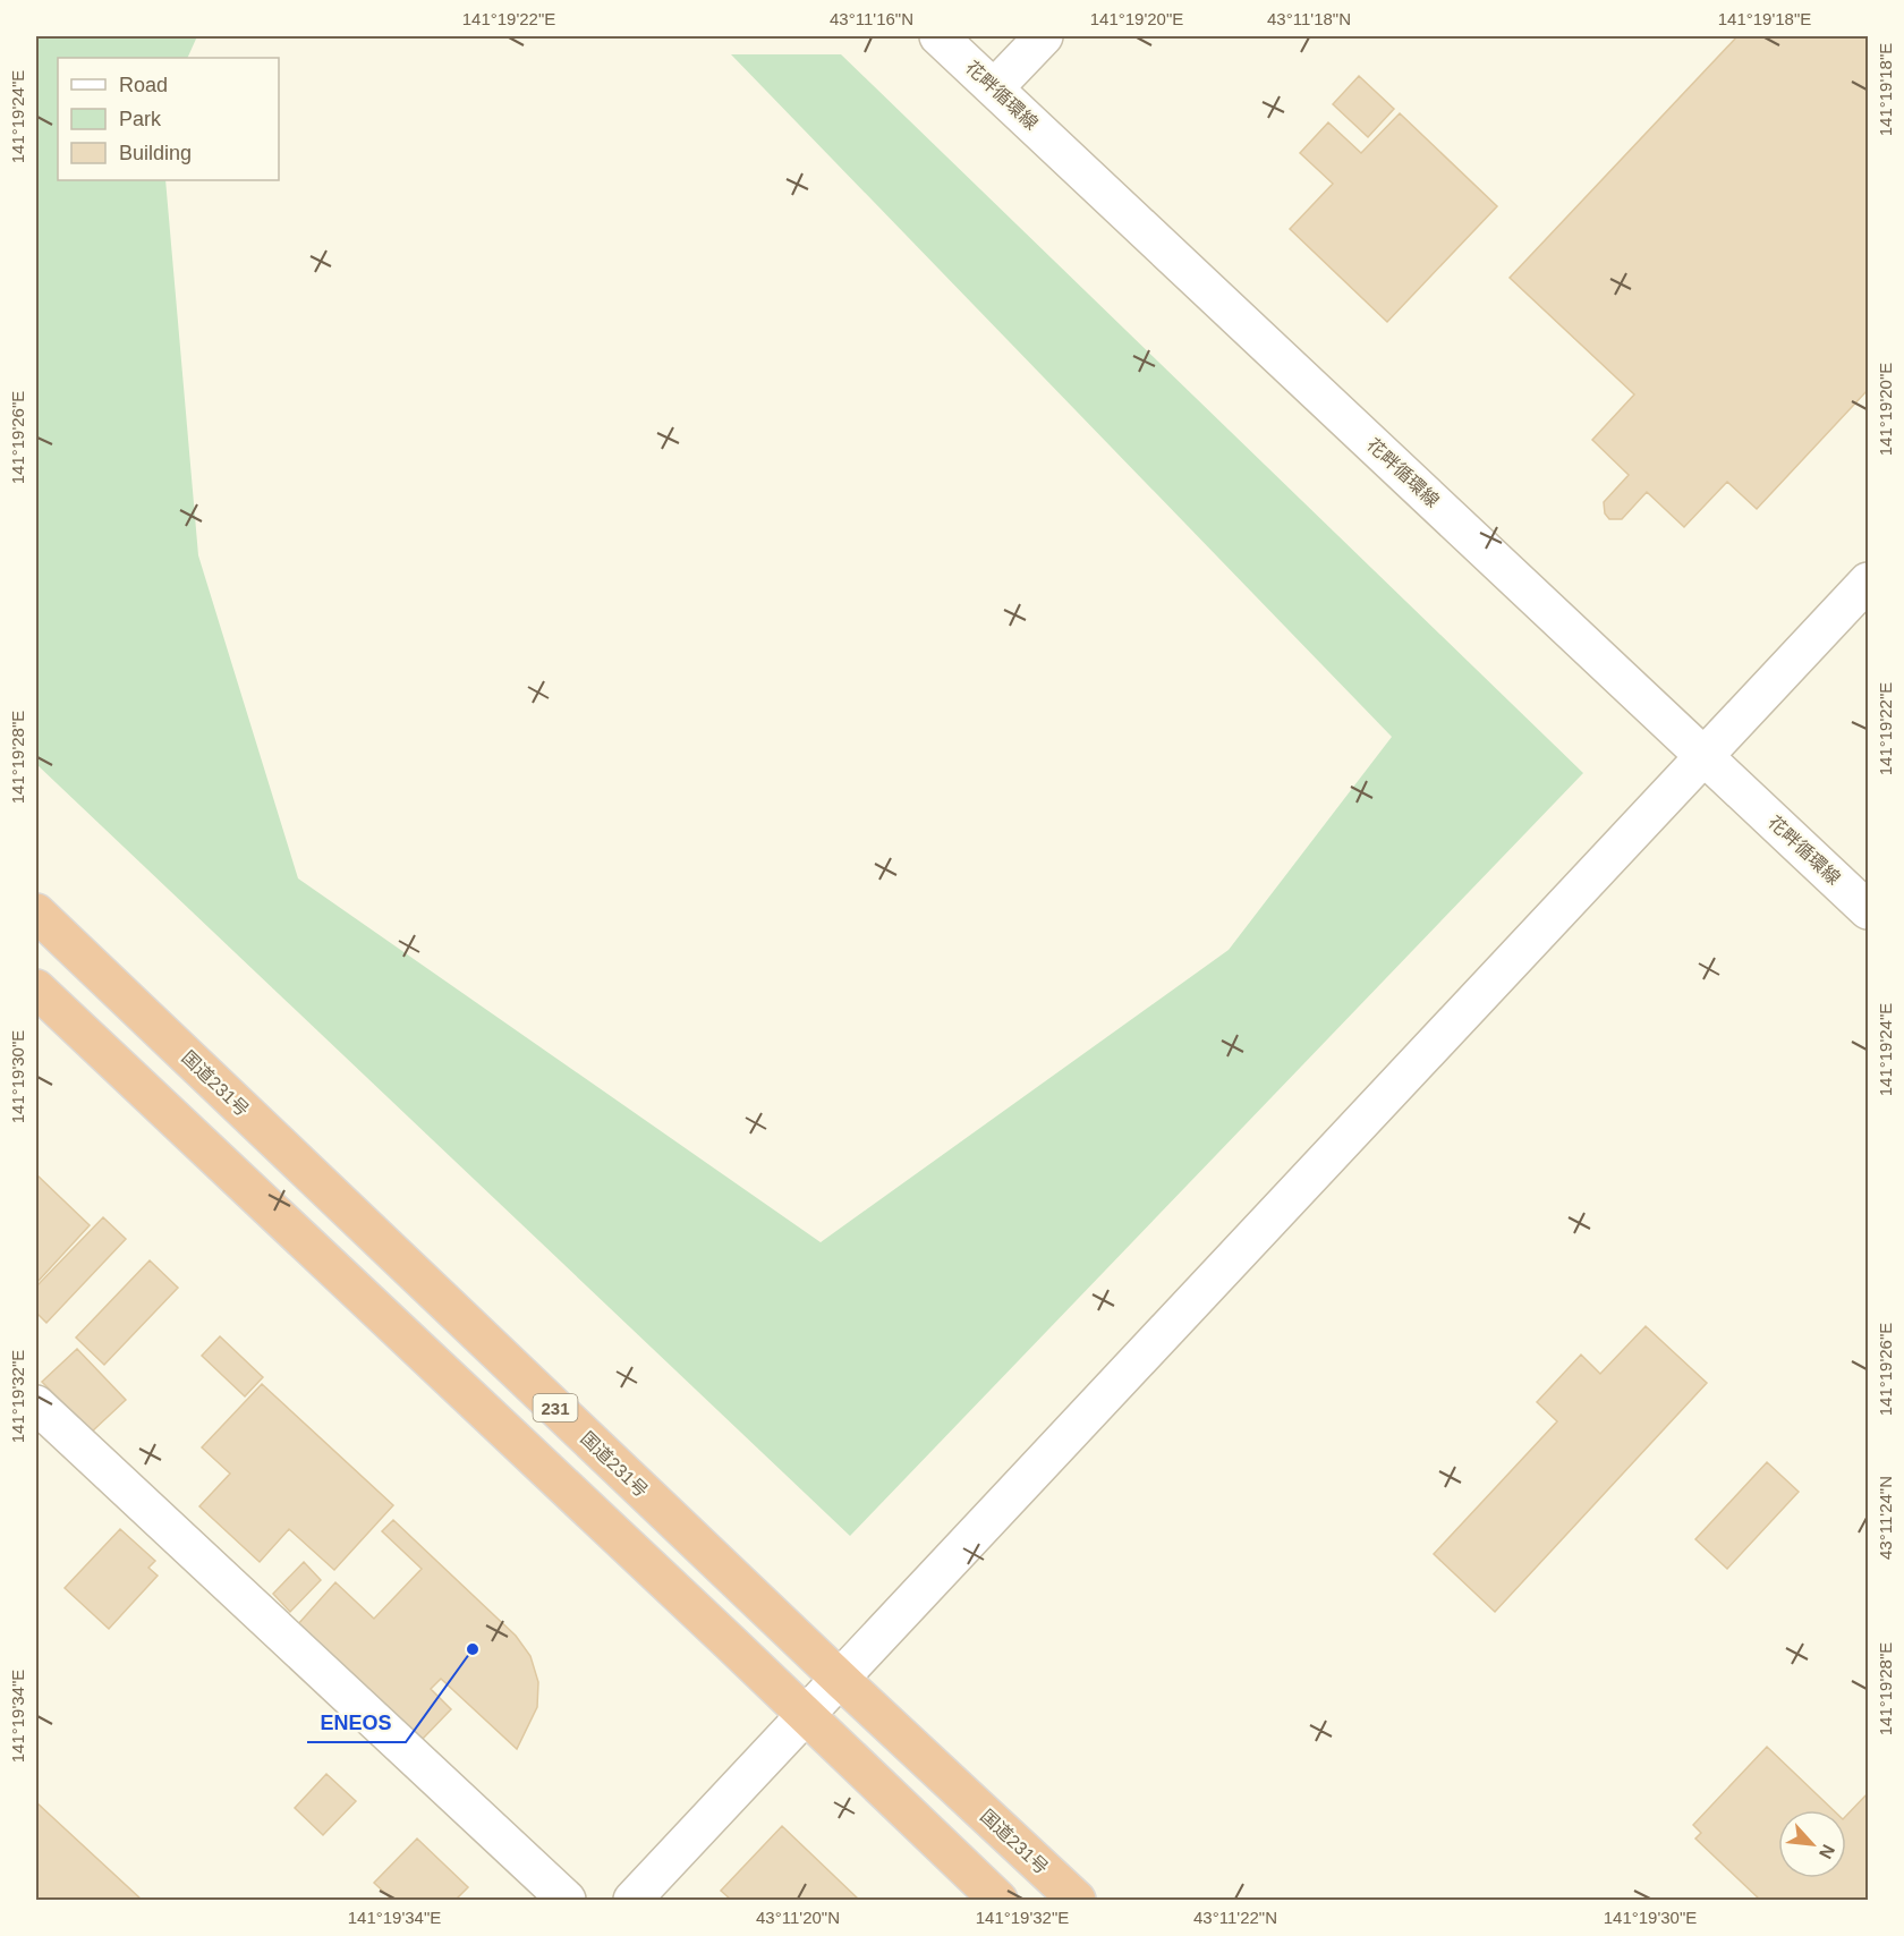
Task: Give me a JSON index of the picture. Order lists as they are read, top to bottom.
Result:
{
  "streets": {
    "highway": ["国道231号", "231"],
    "street": ["花畔循環線"]
  },
  "places": ["ENEOS"],
  "legend": ["Road", "Park", "Building"],
  "north": "bottom right",
  "coordinates": [
    "141°19'22\"E",
    "43°11'16\"N",
    "141°19'20\"E",
    "43°11'18\"N",
    "141°19'18\"E",
    "141°19'24\"E",
    "141°19'26\"E",
    "141°19'28\"E",
    "141°19'30\"E",
    "141°19'32\"E",
    "43°11'24\"N",
    "141°19'34\"E",
    "43°11'20\"N",
    "43°11'22\"N"
  ]
}
